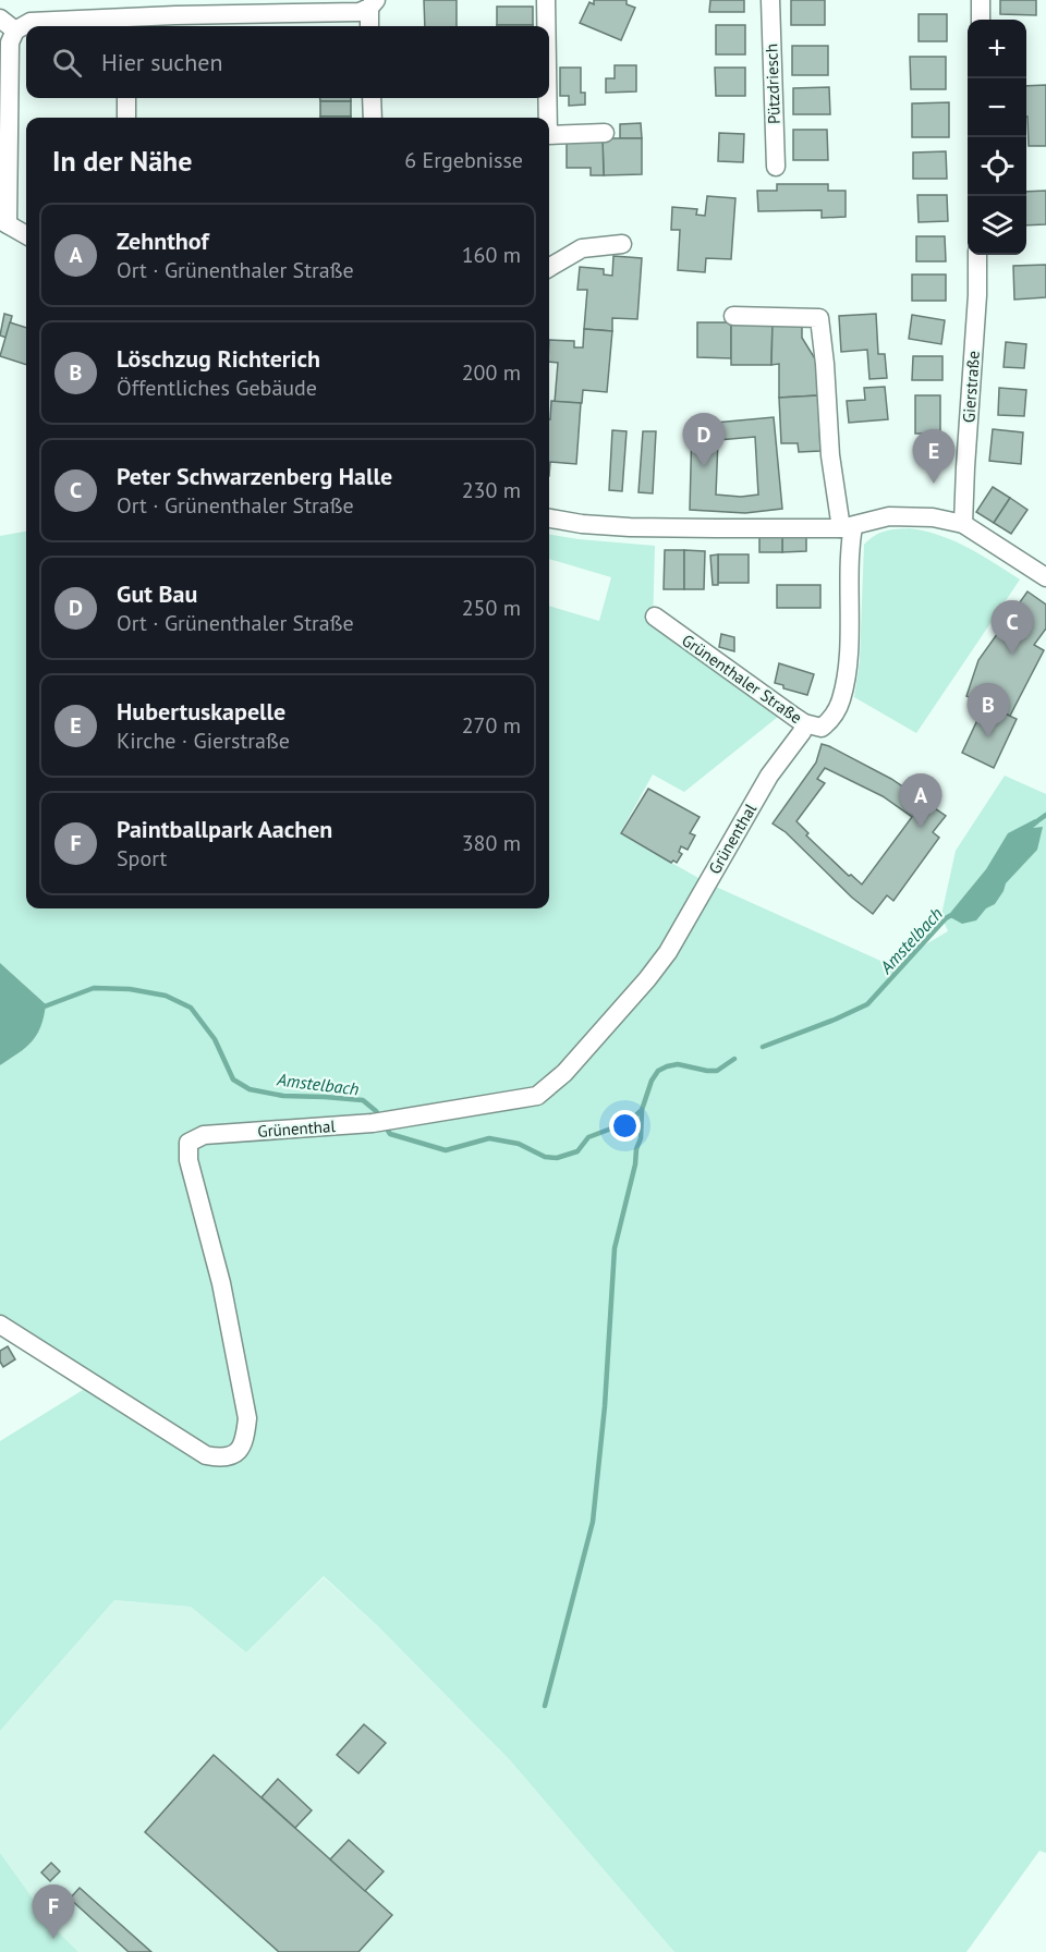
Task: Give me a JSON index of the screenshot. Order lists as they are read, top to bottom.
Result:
{
  "streets": {
    "street": [
      "Pützdriesch",
      "Gierstraße",
      "Grünenthaler Straße",
      "Grünenthal"
    ]
  },
  "crossings": [
    ["Grünenthaler Straße", "Grünenthal"]
  ],
  "water": ["Amstelbach"],
  "page": {
    "map_buttons": ["+", "−"],
    "search": "Hier suchen",
    "heading": ["In der Nähe", "6 Ergebnisse"],
    "list": [
      {
        "mark": "A",
        "name": "Zehnthof",
        "note": "Ort · Grünenthaler Straße",
        "value": "160 m"
      },
      {
        "mark": "B",
        "name": "Löschzug Richterich",
        "note": "Öffentliches Gebäude",
        "value": "200 m"
      },
      {
        "mark": "C",
        "name": "Peter Schwarzenberg Halle",
        "note": "Ort · Grünenthaler Straße",
        "value": "230 m"
      },
      {
        "mark": "D",
        "name": "Gut Bau",
        "note": "Ort · Grünenthaler Straße",
        "value": "250 m"
      },
      {
        "mark": "E",
        "name": "Hubertuskapelle",
        "note": "Kirche · Gierstraße",
        "value": "270 m"
      },
      {
        "mark": "F",
        "name": "Paintballpark Aachen",
        "note": "Sport",
        "value": "380 m"
      }
    ],
    "pins": [
      "D",
      "E",
      "C",
      "B",
      "A",
      "F"
    ]
  }
}
